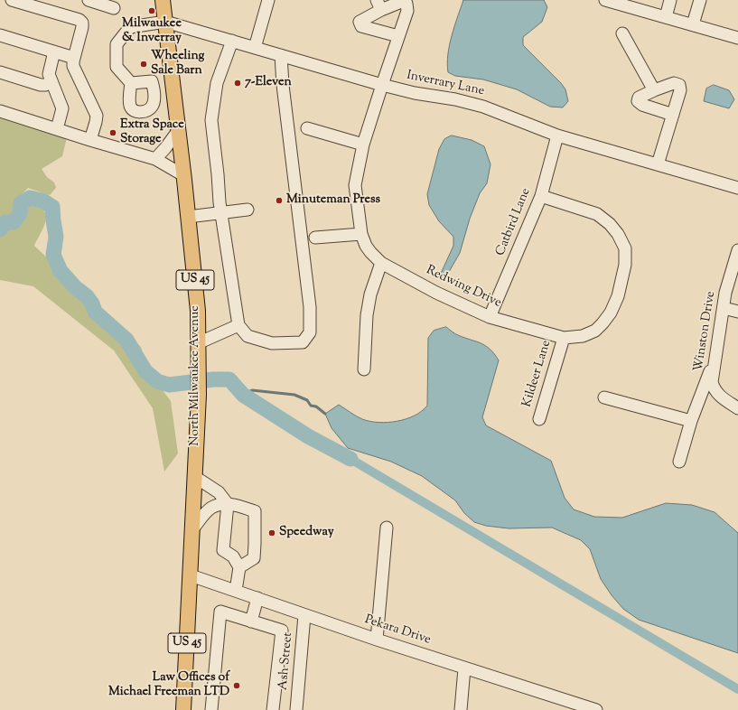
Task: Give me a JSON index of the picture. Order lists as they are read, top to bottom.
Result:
{
  "streets": {
    "main road": ["US 45", "North Milwaukee Avenue"],
    "street": [
      "Inverrary Lane",
      "Catbird Lane",
      "Redwing Drive",
      "Winston Drive",
      "Kildeer Lane",
      "Pekara Drive",
      "Ash Street"
    ]
  },
  "crossings": [
    ["Inverrary Lane", "Catbird Lane"],
    ["Inverrary Lane", "Redwing Drive"],
    ["Inverrary Lane", "North Milwaukee Avenue"],
    ["Catbird Lane", "Redwing Drive"],
    ["Redwing Drive", "Kildeer Lane"],
    ["North Milwaukee Avenue", "Pekara Drive"],
    ["Pekara Drive", "Ash Street"]
  ],
  "places": [
    "Milwaukee & Inverray",
    "Wheeling Sale Barn",
    "7-Eleven",
    "Extra Space Storage",
    "Minuteman Press",
    "Speedway",
    "Law Offices of Michael Freeman LTD"
  ]
}
